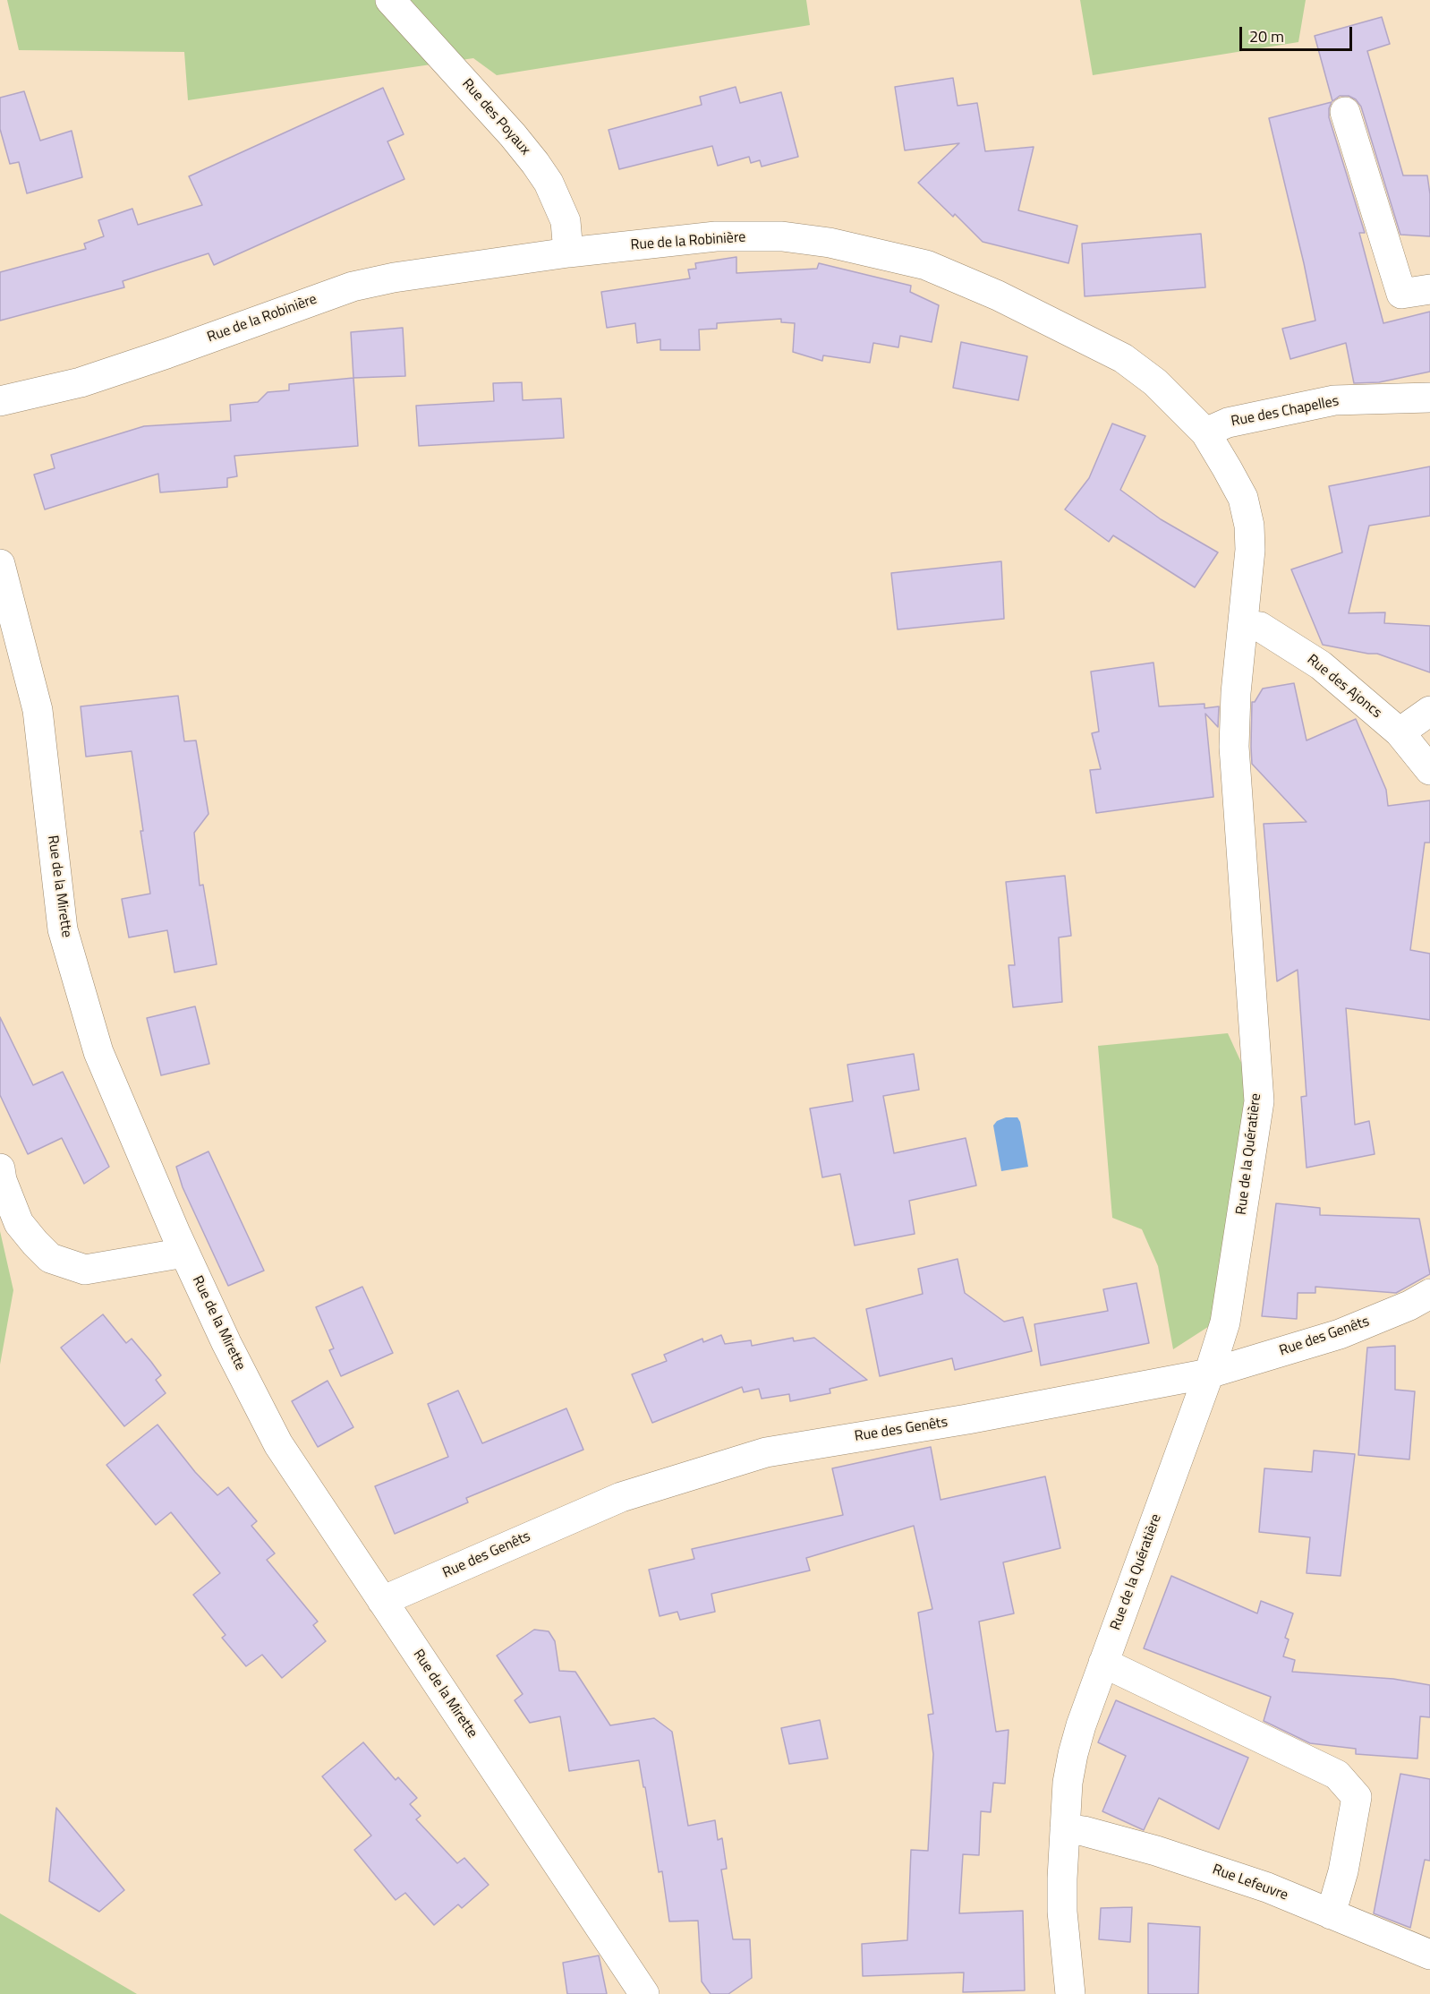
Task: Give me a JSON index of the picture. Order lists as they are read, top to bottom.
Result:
{
  "streets": {
    "street": [
      "Rue des Poyaux",
      "Rue de la Robinière",
      "Rue des Chapelles",
      "Rue des Ajoncs",
      "Rue de la Mirette",
      "Rue de la Quératière",
      "Rue des Genêts",
      "Rue Lefeuvre"
    ]
  },
  "crossings": [
    ["Rue des Poyaux", "Rue de la Robinière"],
    ["Rue de la Robinière", "Rue des Chapelles"],
    ["Rue de la Robinière", "Rue des Ajoncs"],
    ["Rue de la Robinière", "Rue de la Quératière"],
    ["Rue des Ajoncs", "Rue de la Quératière"],
    ["Rue de la Mirette", "Rue des Genêts"],
    ["Rue de la Quératière", "Rue des Genêts"],
    ["Rue de la Quératière", "Rue Lefeuvre"]
  ],
  "scale_bar": "20 m"
}
